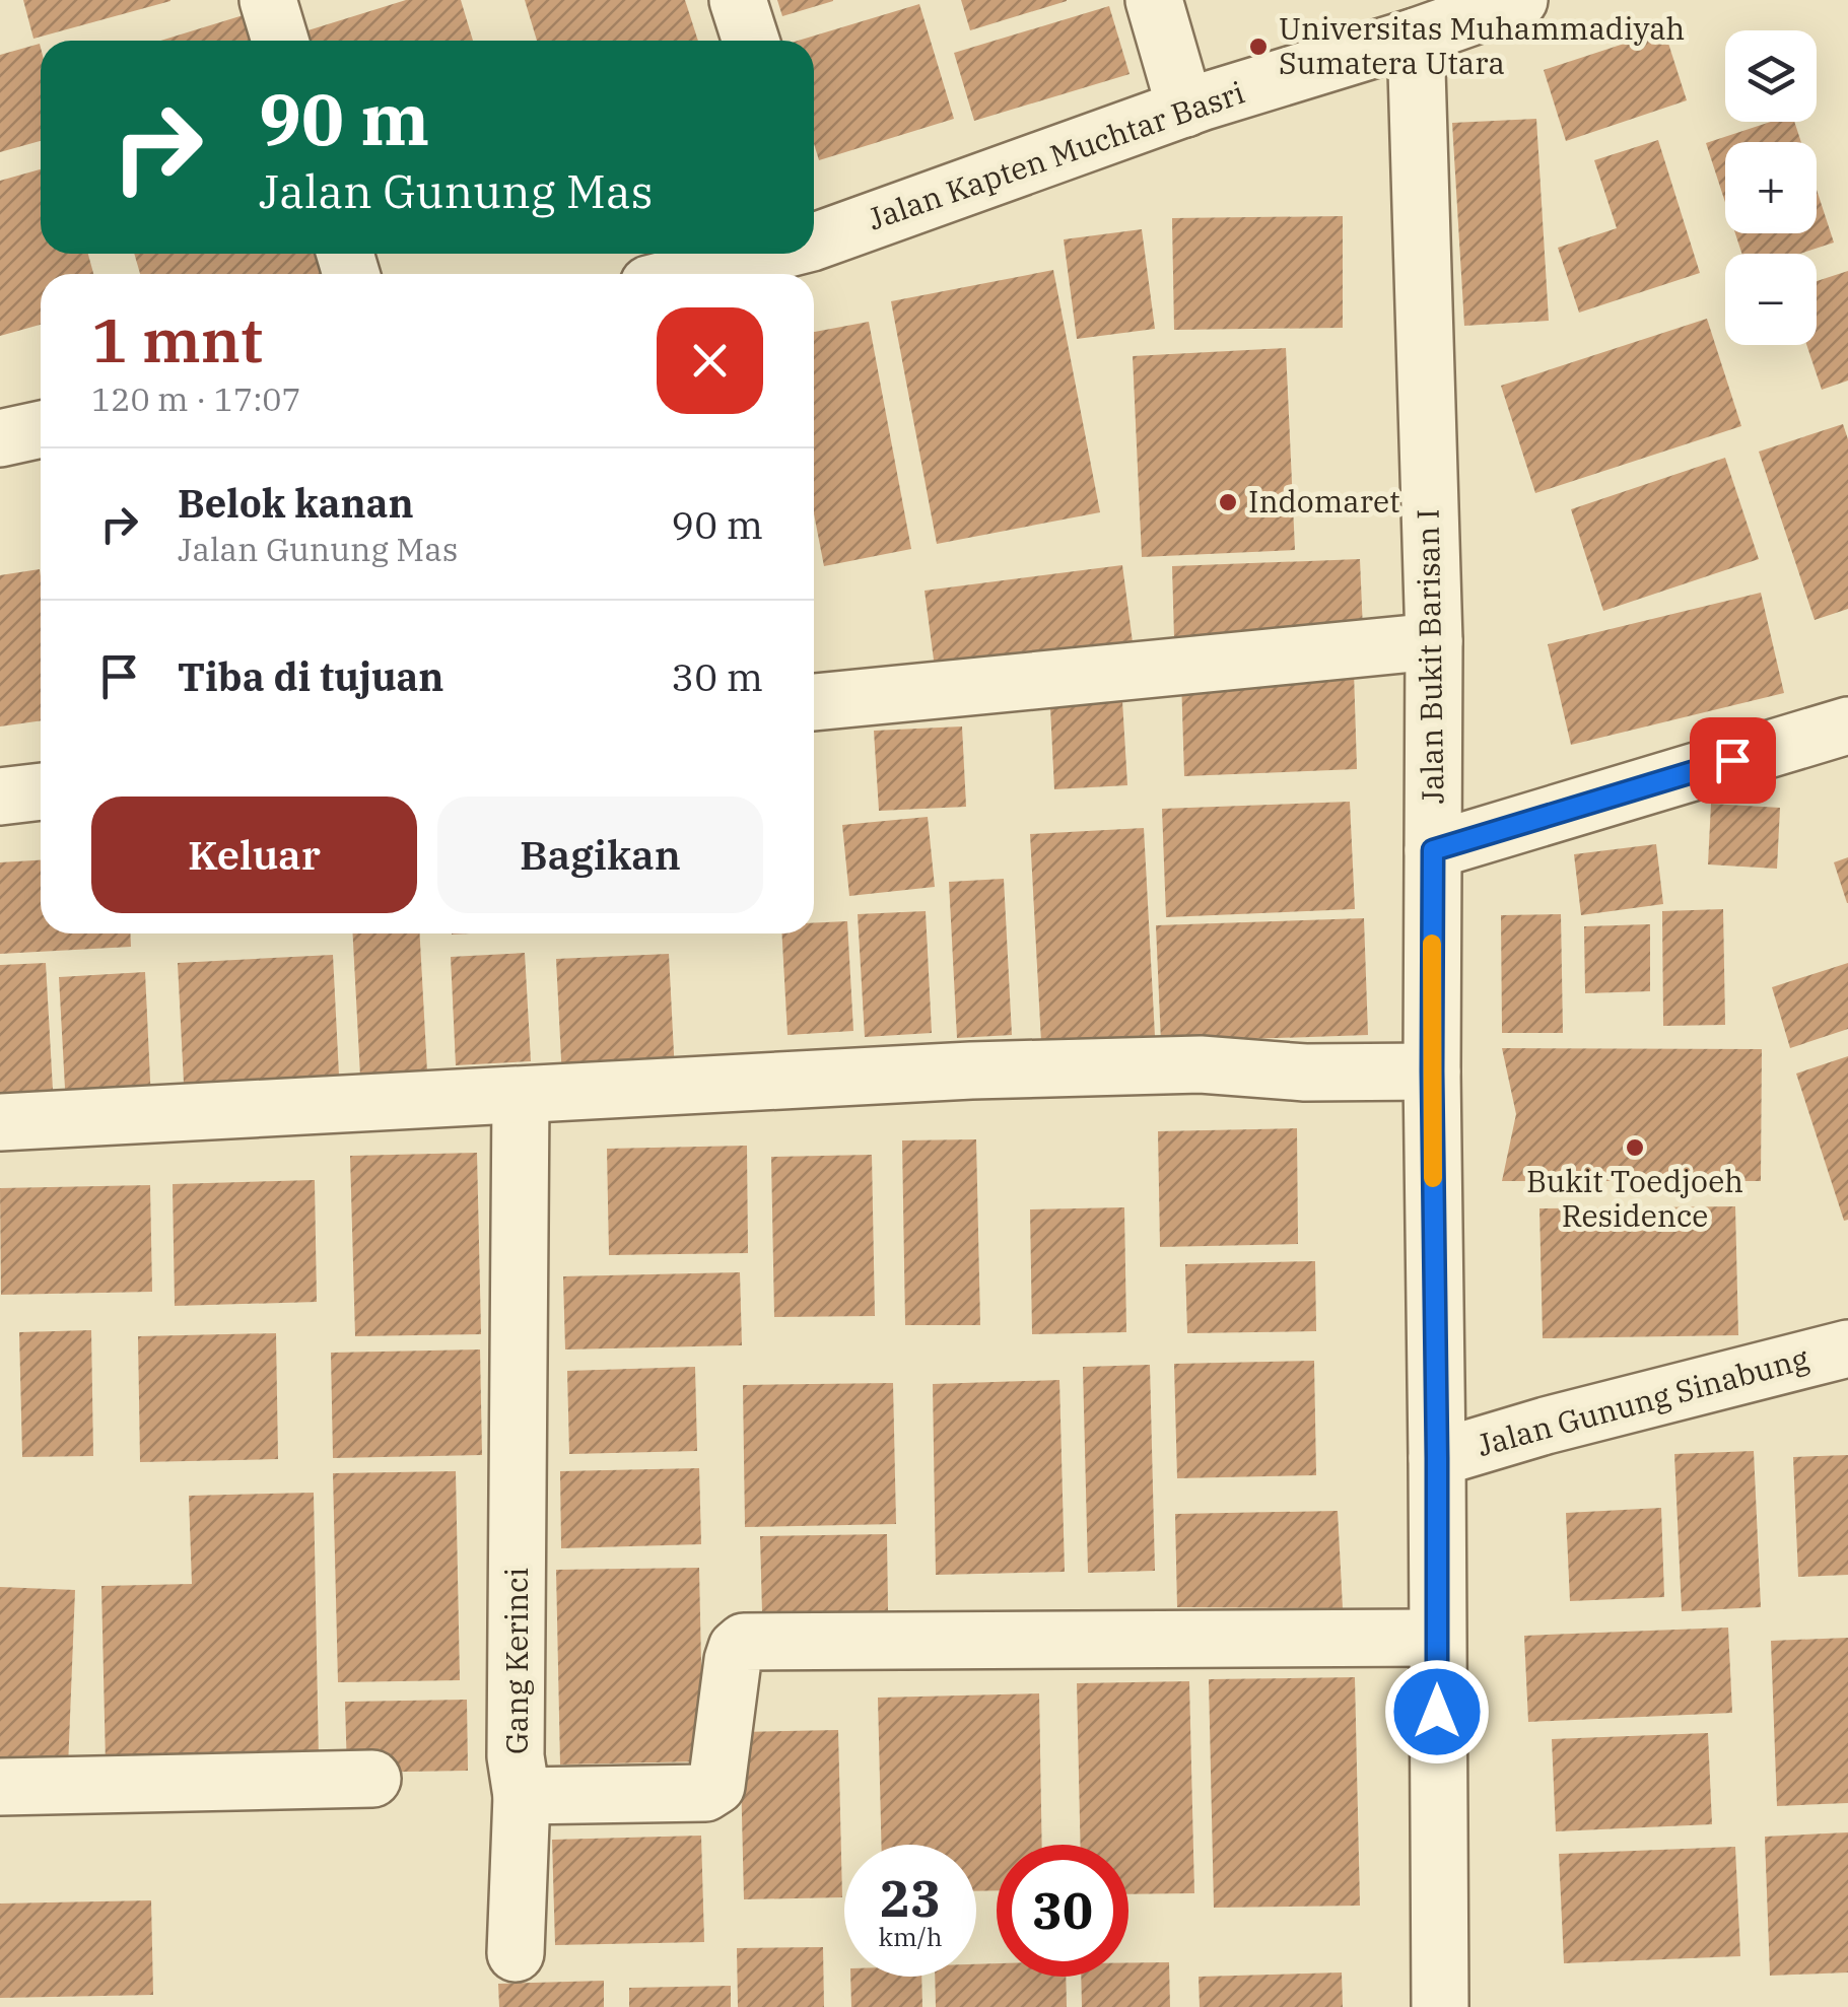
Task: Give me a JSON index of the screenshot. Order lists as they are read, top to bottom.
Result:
{
  "streets": {
    "street": [
      "Jalan Kapten Muchtar Basri",
      "Jalan Bukit Barisan I",
      "Jalan Gunung Sinabung",
      "Gang Kerinci"
    ]
  },
  "crossings": [
    ["Jalan Kapten Muchtar Basri", "Jalan Bukit Barisan I"],
    ["Jalan Bukit Barisan I", "Jalan Gunung Sinabung"],
    ["Jalan Bukit Barisan I", "Gang Kerinci"]
  ],
  "places": ["Universitas Muhammadiyah Sumatera Utara", "Indomaret", "Bukit Toedjoeh Residence"],
  "page": {
    "map_buttons": ["+", "−"],
    "turn": ["90 m", "Jalan Gunung Mas"],
    "heading": ["1 mnt", "120 m · 17:07"],
    "list": [
      {
        "name": "Belok kanan",
        "note": "Jalan Gunung Mas",
        "value": "90 m"
      },
      {
        "name": "Tiba di tujuan",
        "value": "30 m"
      }
    ],
    "buttons": ["Keluar", "Bagikan"],
    "speed": "23 km/h",
    "limit": "30"
  }
}
